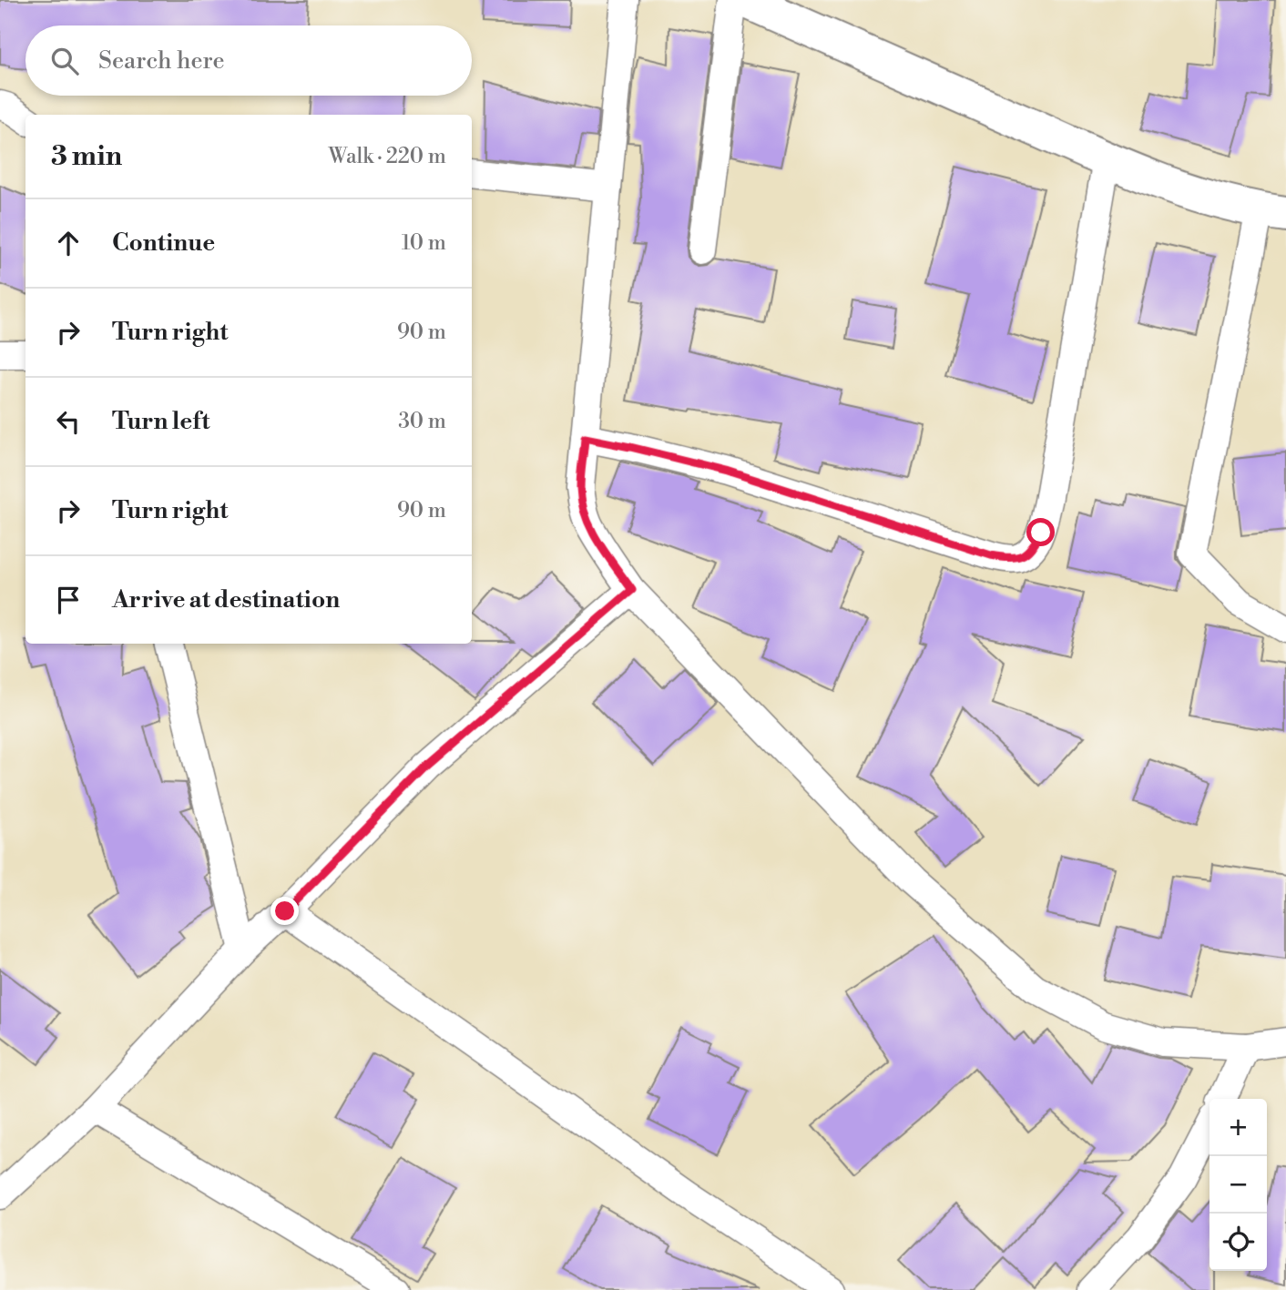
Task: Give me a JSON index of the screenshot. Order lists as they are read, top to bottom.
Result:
{
  "page": {
    "search": "Search here",
    "heading": ["3 min", "Walk · 220 m"],
    "list": [
      ["Continue", "10 m"],
      ["Turn right", "90 m"],
      ["Turn left", "30 m"],
      ["Turn right", "90 m"],
      "Arrive at destination"
    ],
    "map_buttons": ["+", "−"]
  }
}
